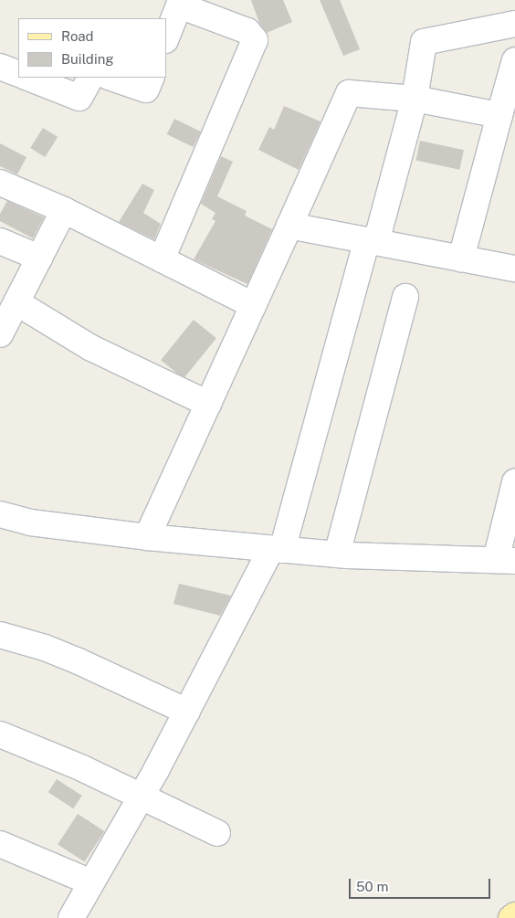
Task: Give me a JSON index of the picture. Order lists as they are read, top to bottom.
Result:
{
  "legend": ["Road", "Building"],
  "scale_bar": "50 m"
}
